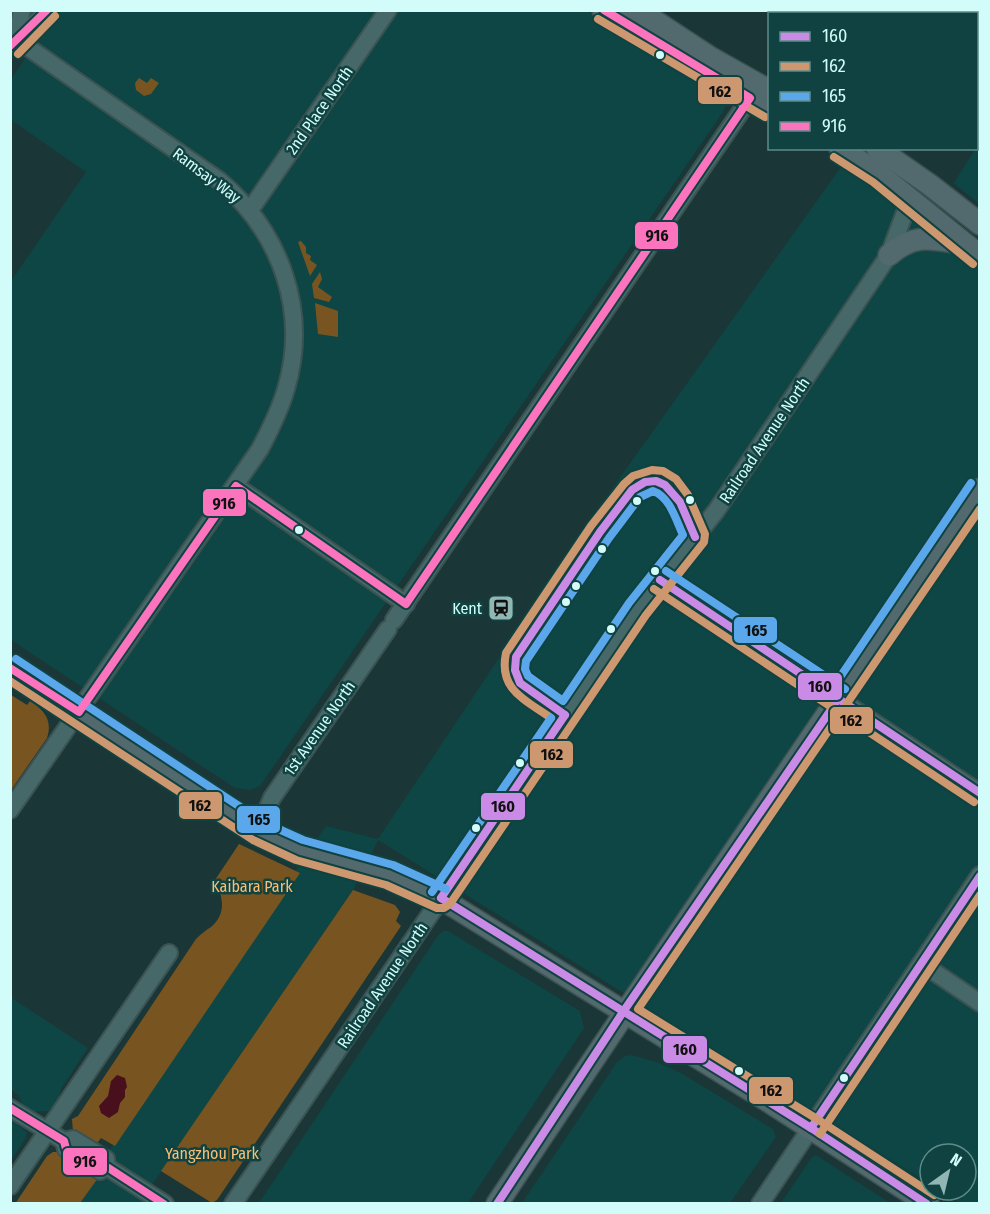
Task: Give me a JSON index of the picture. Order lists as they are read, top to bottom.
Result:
{
  "streets": {
    "street": [
      "2nd Place North",
      "Ramsay Way",
      "Railroad Avenue North",
      "1st Avenue North"
    ]
  },
  "crossings": [
    ["2nd Place North", "Ramsay Way"]
  ],
  "parks": ["Kaibara Park", "Yangzhou Park"],
  "places": {
    "station": ["Kent"]
  },
  "lines": [
    "transit line 916",
    "transit line 162",
    "transit line 160",
    "transit line 165"
  ],
  "legend": [
    "160",
    "162",
    "165",
    "916"
  ],
  "north": "top right"
}
